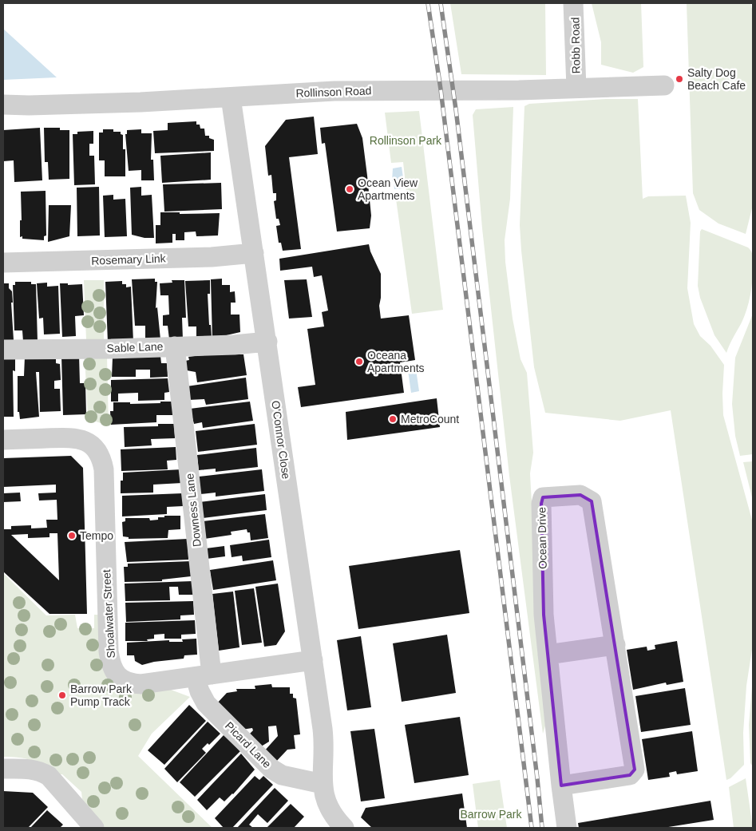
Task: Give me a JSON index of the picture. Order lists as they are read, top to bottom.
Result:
{
  "streets": {
    "street": [
      "Robb Road",
      "Rollinson Road",
      "Rosemary Link",
      "Sable Lane",
      "O'Connor Close",
      "Downess Lane",
      "Ocean Drive",
      "Shoalwater Street",
      "Picard Lane"
    ]
  },
  "crossings": [
    ["Robb Road", "Rollinson Road"],
    ["Rollinson Road", "O'Connor Close"],
    ["Rosemary Link", "O'Connor Close"],
    ["Sable Lane", "O'Connor Close"],
    ["Sable Lane", "Downess Lane"],
    ["O'Connor Close", "Shoalwater Street"],
    ["O'Connor Close", "Picard Lane"],
    ["Downess Lane", "Shoalwater Street"],
    ["Downess Lane", "Picard Lane"],
    ["Shoalwater Street", "Picard Lane"]
  ],
  "parks": ["Rollinson Park", "Barrow Park"],
  "places": [
    "Salty Dog Beach Cafe",
    "Ocean View Apartments",
    "Oceana Apartments",
    "MetroCount",
    "Tempo",
    "Barrow Park Pump Track"
  ]
}
